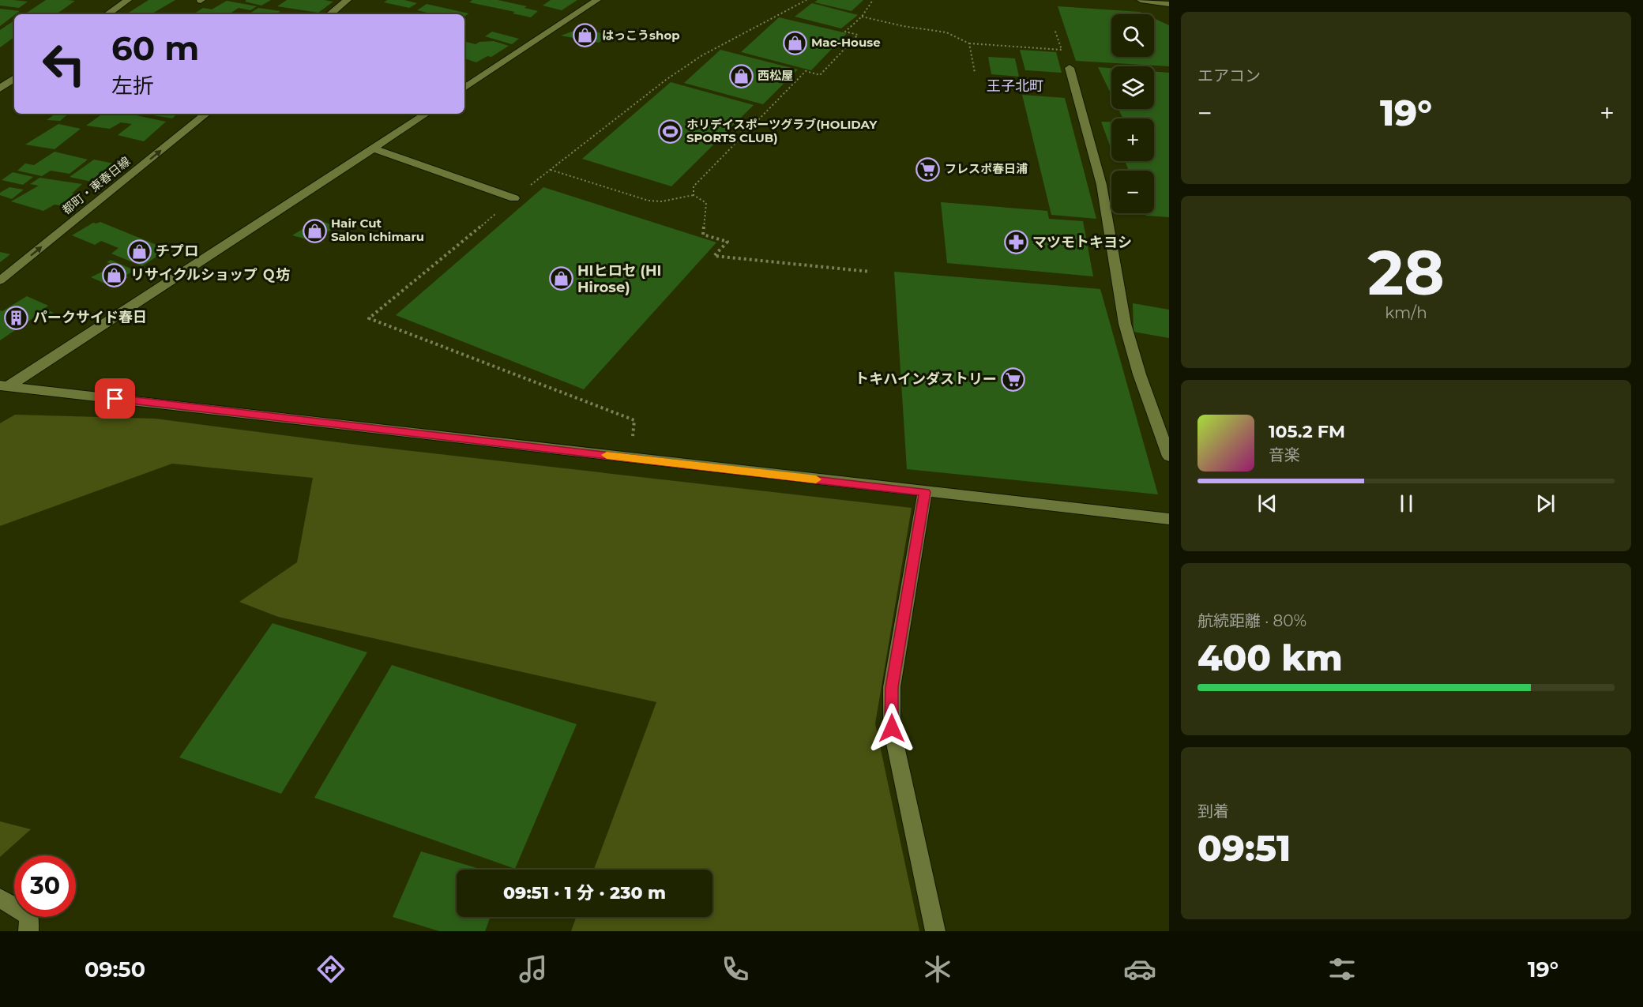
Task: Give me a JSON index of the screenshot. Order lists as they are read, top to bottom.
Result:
{
  "streets": {
    "street": ["都町・東春日線"]
  },
  "districts": ["王子北町"],
  "places": {
    "shop": [
      "はっこうshop",
      "Mac-House",
      "西松屋",
      "Hair Cut Salon Ichimaru",
      "チプロ",
      "リサイクルショップ Ｑ坊",
      "HIヒロセ (HI Hirose)"
    ],
    "sports": ["ホリデイスポーツグラブ(HOLIDAY SPORTS CLUB)"],
    "supermarket": ["フレスポ春日浦", "トキハインダストリー"],
    "pharmacy": ["マツモトキヨシ"],
    "building": ["パークサイド春日"]
  },
  "page": {
    "tile": [
      "エアコン",
      ["28", "km/h"],
      ["航続距離 · 80%", "400 km"],
      ["到着", "09:51"]
    ],
    "map_buttons": ["+", "−"],
    "turn": ["60 m", "左折"],
    "heat": ["−", "19°", "+"],
    "song": ["105.2 FM", "音楽"],
    "limit": "30",
    "trip": "09:51 · 1 分 · 230 m",
    "tabs": ["09:50", "19°"]
  }
}
